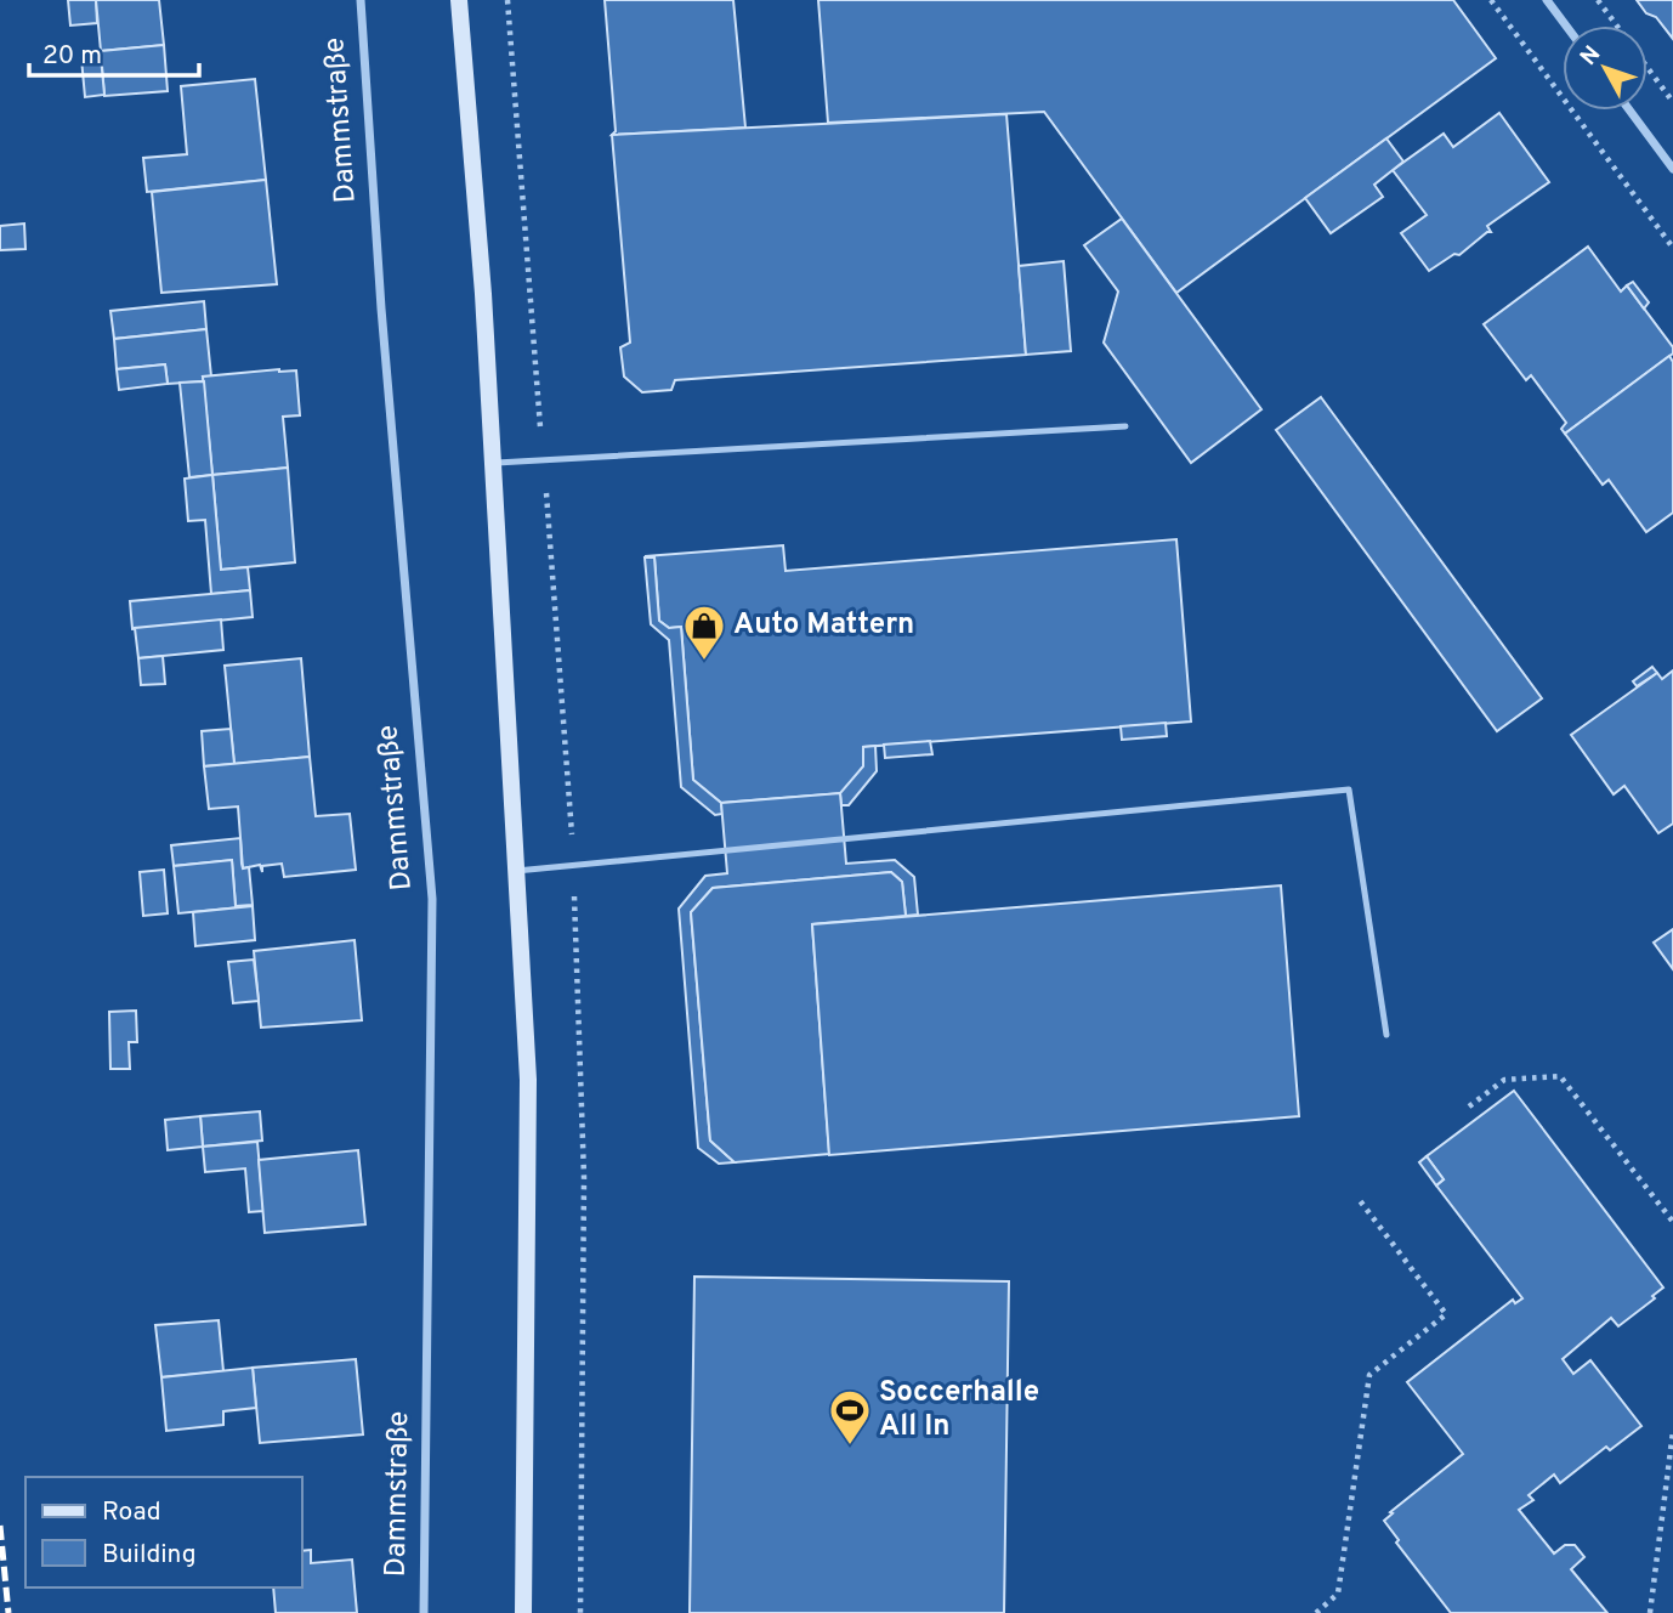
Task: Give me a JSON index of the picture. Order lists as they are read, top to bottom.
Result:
{
  "streets": {
    "street": ["Dammstraße"]
  },
  "places": {
    "shop": ["Auto Mattern"],
    "sports": ["Soccerhalle All In"]
  },
  "legend": ["Road", "Building"],
  "scale_bar": "20 m",
  "north": "top left"
}
